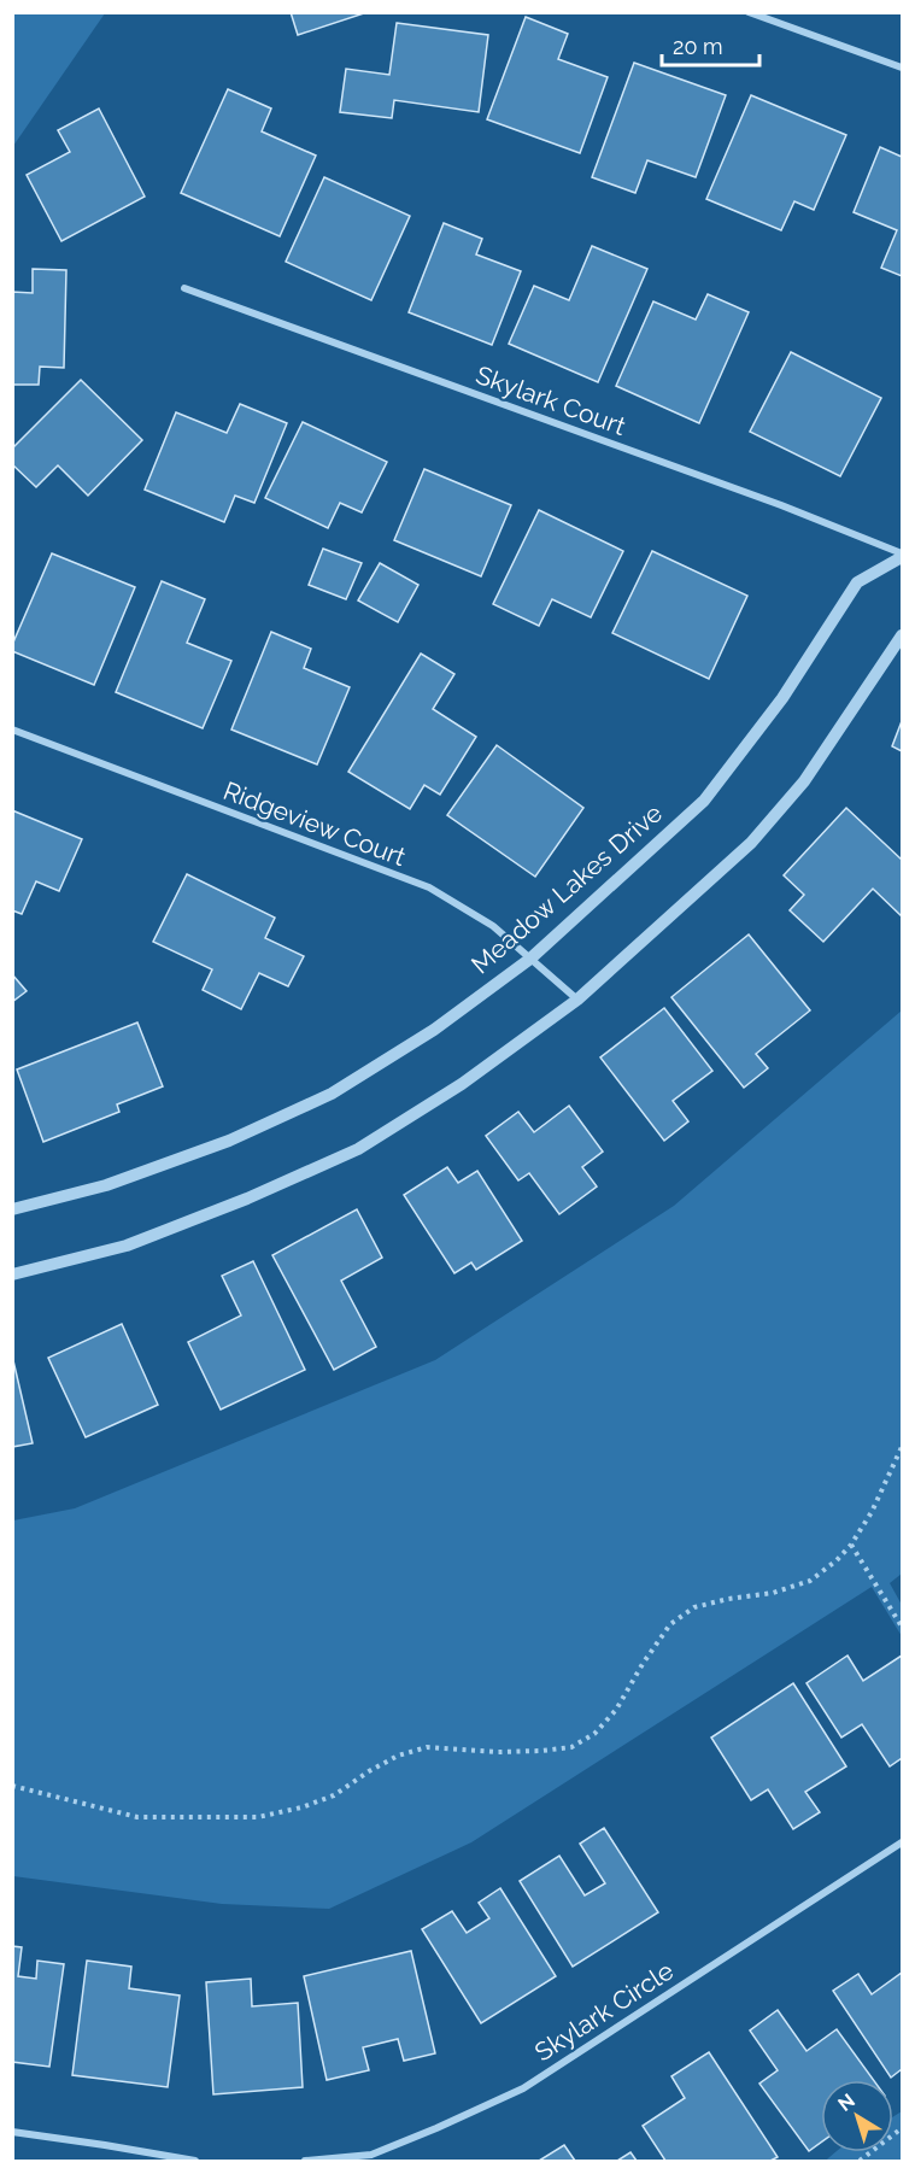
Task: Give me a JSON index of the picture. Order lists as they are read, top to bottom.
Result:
{
  "streets": {
    "street": [
      "Skylark Court",
      "Ridgeview Court",
      "Meadow Lakes Drive",
      "Skylark Circle"
    ]
  },
  "crossings": [
    ["Skylark Court", "Meadow Lakes Drive"],
    ["Ridgeview Court", "Meadow Lakes Drive"]
  ],
  "scale_bar": "20 m",
  "north": "top left"
}
